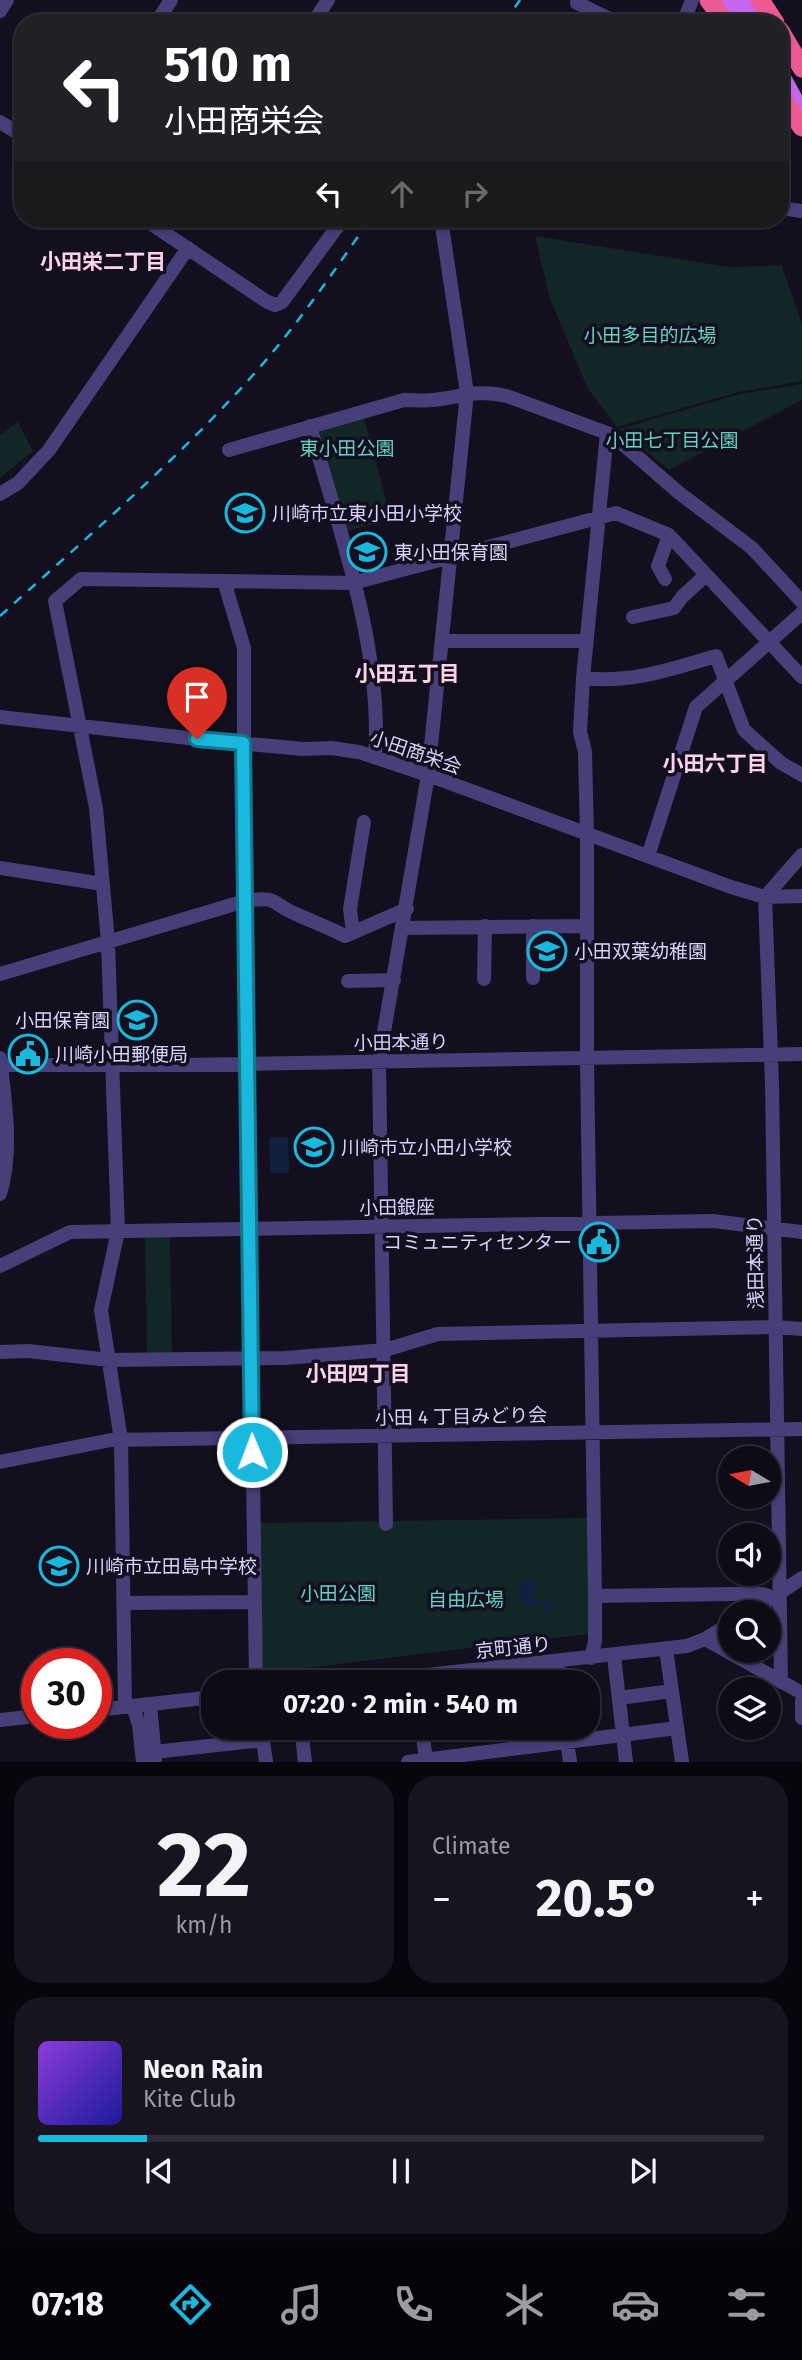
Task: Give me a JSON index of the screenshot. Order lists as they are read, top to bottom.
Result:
{
  "streets": {
    "street": [
      "小田商栄会",
      "小田本通り",
      "小田銀座",
      "浅田本通り",
      "小田 4 丁目みどり会",
      "京町通り"
    ]
  },
  "crossings": [
    ["小田商栄会", "浅田本通り"],
    ["小田本通り", "浅田本通り"],
    ["小田銀座", "浅田本通り"],
    ["浅田本通り", "小田 4 丁目みどり会"]
  ],
  "districts": [
    "小田栄二丁目",
    "小田五丁目",
    "小田六丁目",
    "小田四丁目"
  ],
  "parks": [
    "小田多目的広場",
    "小田七丁目公園",
    "東小田公園",
    "小田公園",
    "自由広場"
  ],
  "places": {
    "school or university": [
      "川崎市立東小田小学校",
      "東小田保育園",
      "小田双葉幼稚園",
      "小田保育園",
      "川崎市立小田小学校",
      "川崎市立田島中学校"
    ],
    "public building": ["川崎小田郵便局", "コミュニティセンター"]
  },
  "north": "left",
  "page": {
    "turn": ["510 m", "小田商栄会"],
    "limit": "30",
    "trip": "07:20 · 2 min · 540 m",
    "tile": [
      ["22", "km/h"],
      "Climate"
    ],
    "heat": ["−", "20.5°", "+"],
    "song": ["Neon Rain", "Kite Club"],
    "tabs": "07:18"
  }
}
